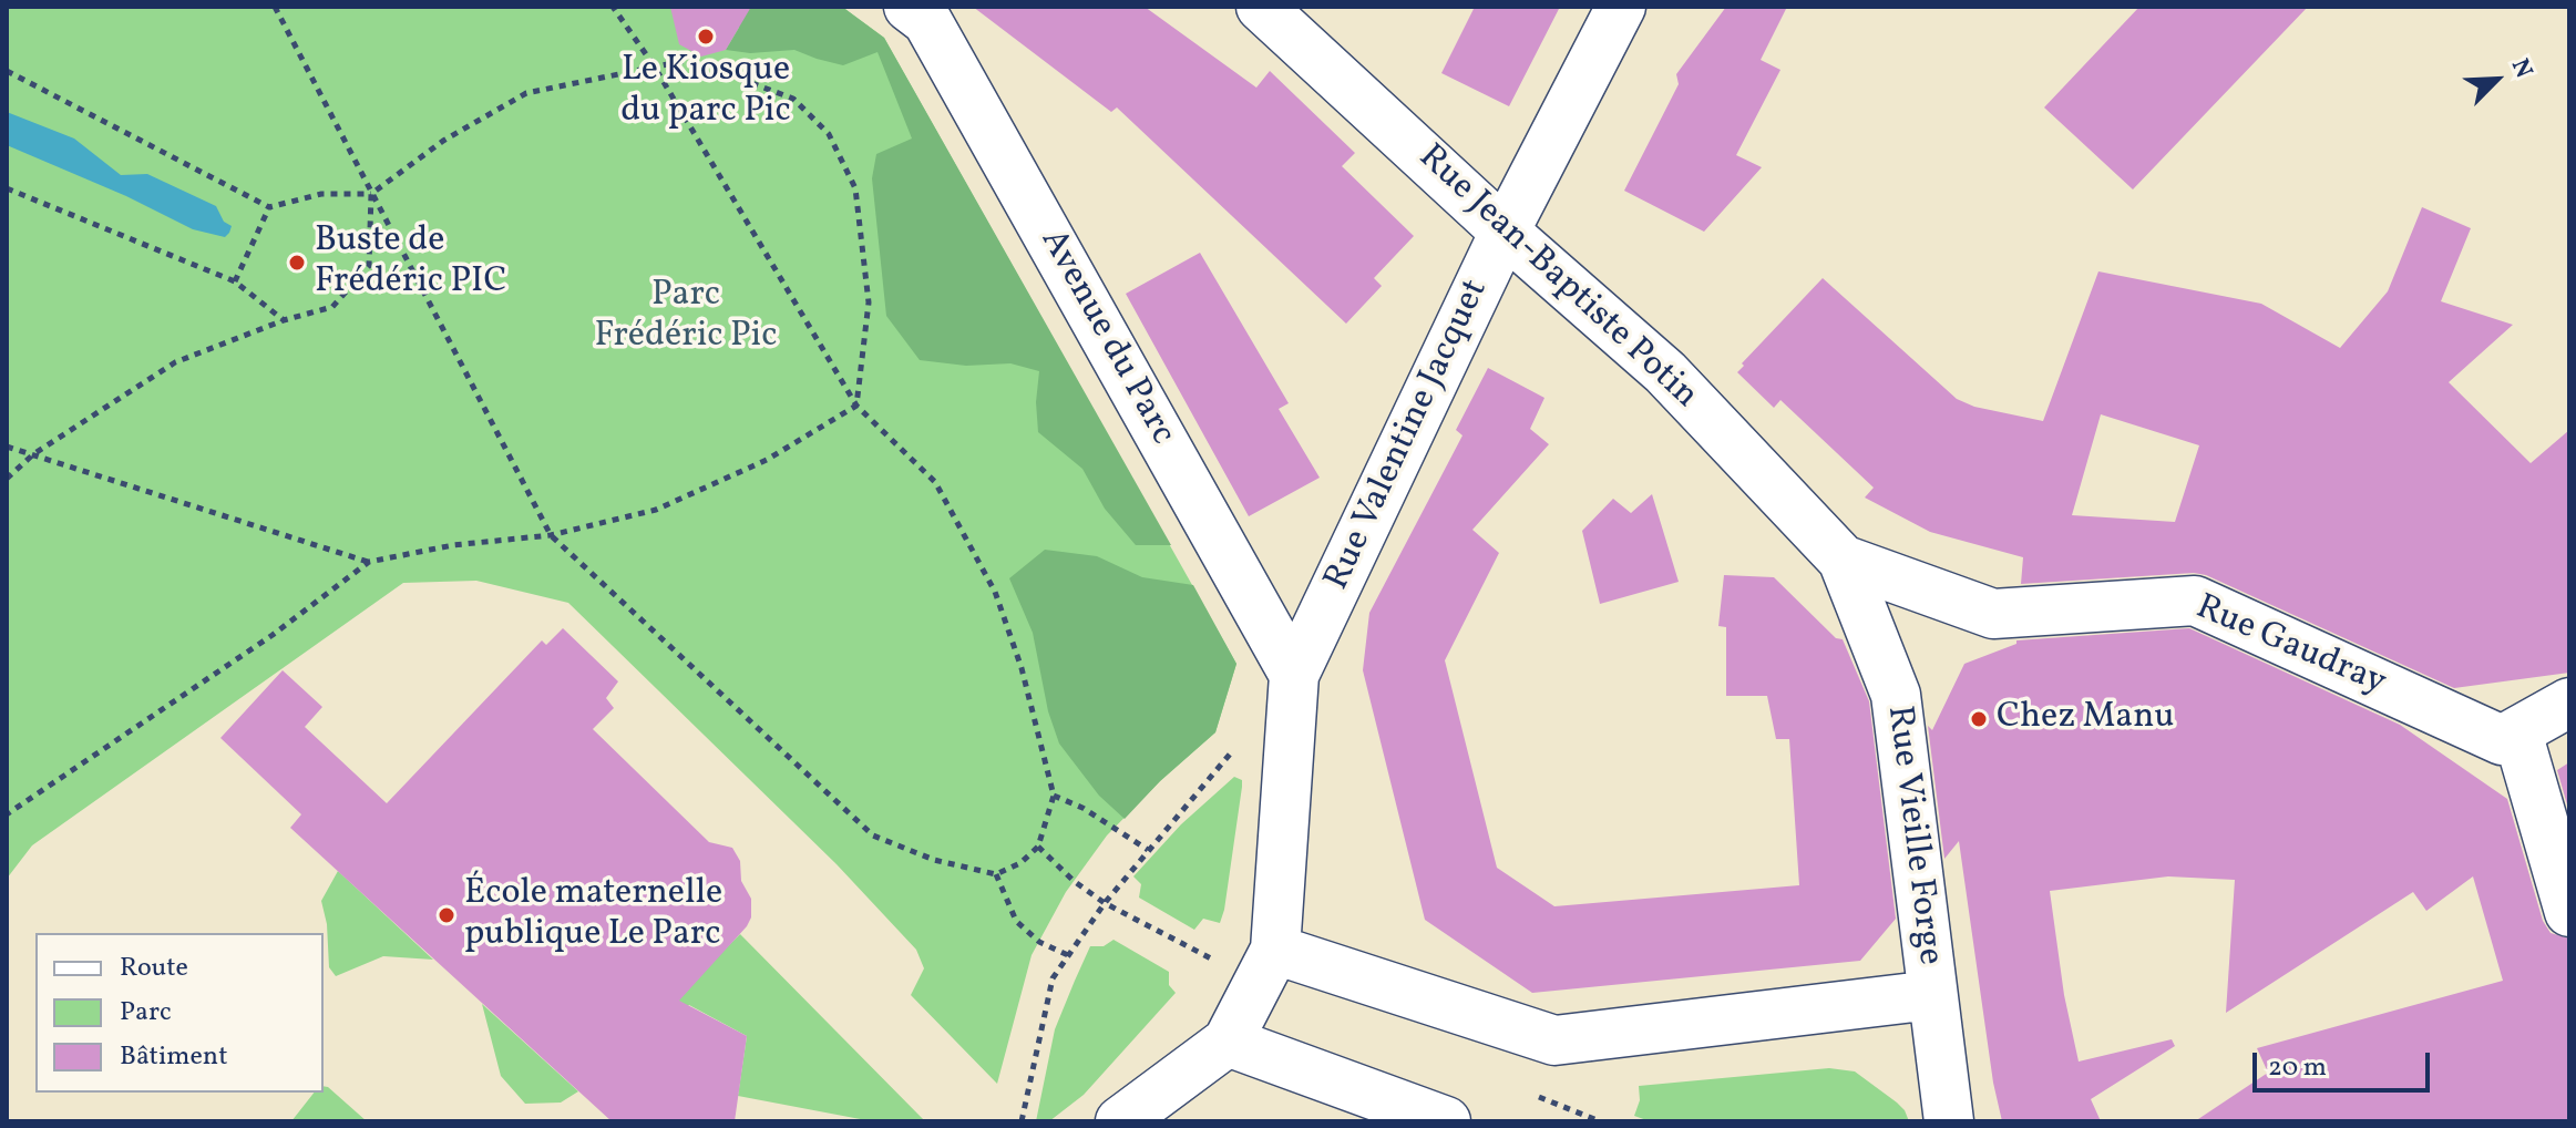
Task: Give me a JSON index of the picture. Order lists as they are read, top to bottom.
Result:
{
  "streets": {
    "street": [
      "Rue Jean-Baptiste Potin",
      "Avenue du Parc",
      "Rue Valentine Jacquet",
      "Rue Gaudray",
      "Rue Vieille Forge"
    ]
  },
  "crossings": [
    ["Rue Jean-Baptiste Potin", "Rue Valentine Jacquet"],
    ["Rue Jean-Baptiste Potin", "Rue Gaudray"],
    ["Rue Jean-Baptiste Potin", "Rue Vieille Forge"],
    ["Avenue du Parc", "Rue Valentine Jacquet"],
    ["Rue Gaudray", "Rue Vieille Forge"]
  ],
  "parks": ["Parc Frédéric Pic"],
  "places": [
    "Le Kiosque du parc Pic",
    "Buste de Frédéric PIC",
    "Chez Manu",
    "École maternelle publique Le Parc"
  ],
  "legend": ["Route", "Parc", "Bâtiment"],
  "scale_bar": "20 m",
  "north": "top right"
}
